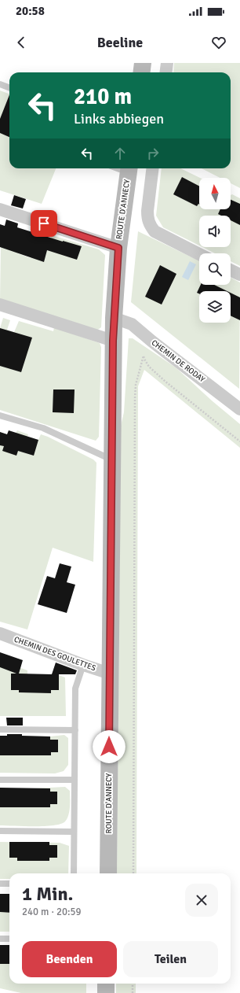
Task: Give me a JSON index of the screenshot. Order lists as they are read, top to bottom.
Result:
{
  "streets": {
    "main road": ["ROUTE D'ANNECY"],
    "street": ["CHEMIN DE RODAY", "CHEMIN DES GOULETTES"]
  },
  "crossings": [
    ["ROUTE D'ANNECY", "CHEMIN DE RODAY"],
    ["ROUTE D'ANNECY", "CHEMIN DES GOULETTES"]
  ],
  "north": "top",
  "page": {
    "status": "20:58",
    "header": "Beeline",
    "turn": ["210 m", "Links abbiegen"],
    "heading": ["1 Min.", "240 m · 20:59"],
    "buttons": ["Beenden", "Teilen"]
  }
}
